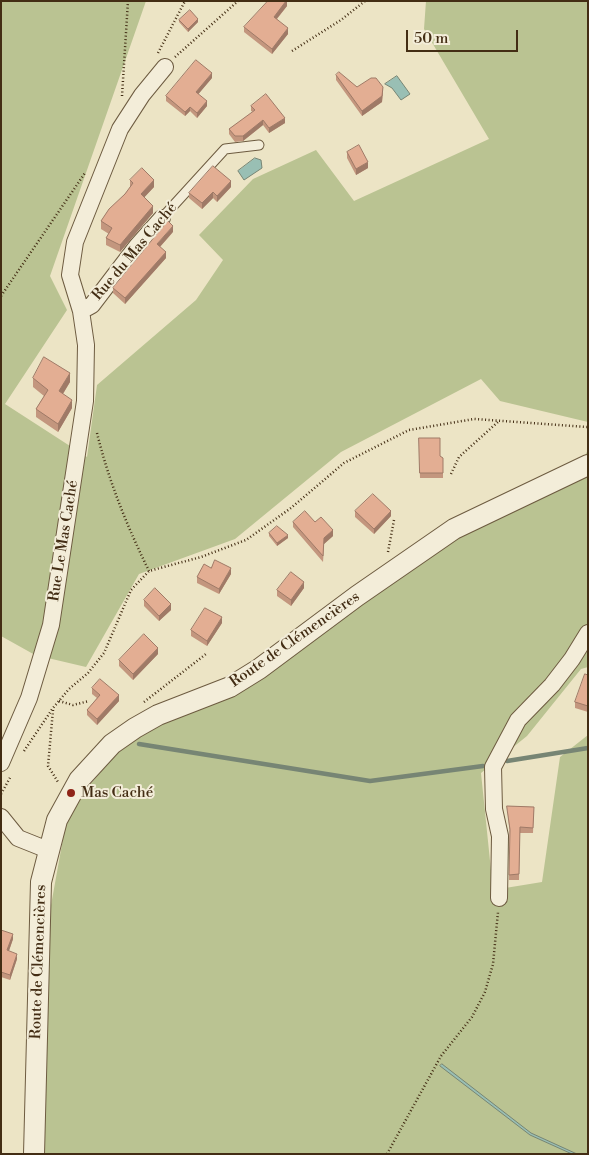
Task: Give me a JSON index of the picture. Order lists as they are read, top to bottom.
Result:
{
  "streets": {
    "street": ["Rue du Mas Caché", "Rue Le Mas Caché", "Route de Clémencières"]
  },
  "crossings": [
    ["Rue du Mas Caché", "Rue Le Mas Caché"]
  ],
  "places": ["Mas Caché"],
  "scale_bar": "50 m"
}
